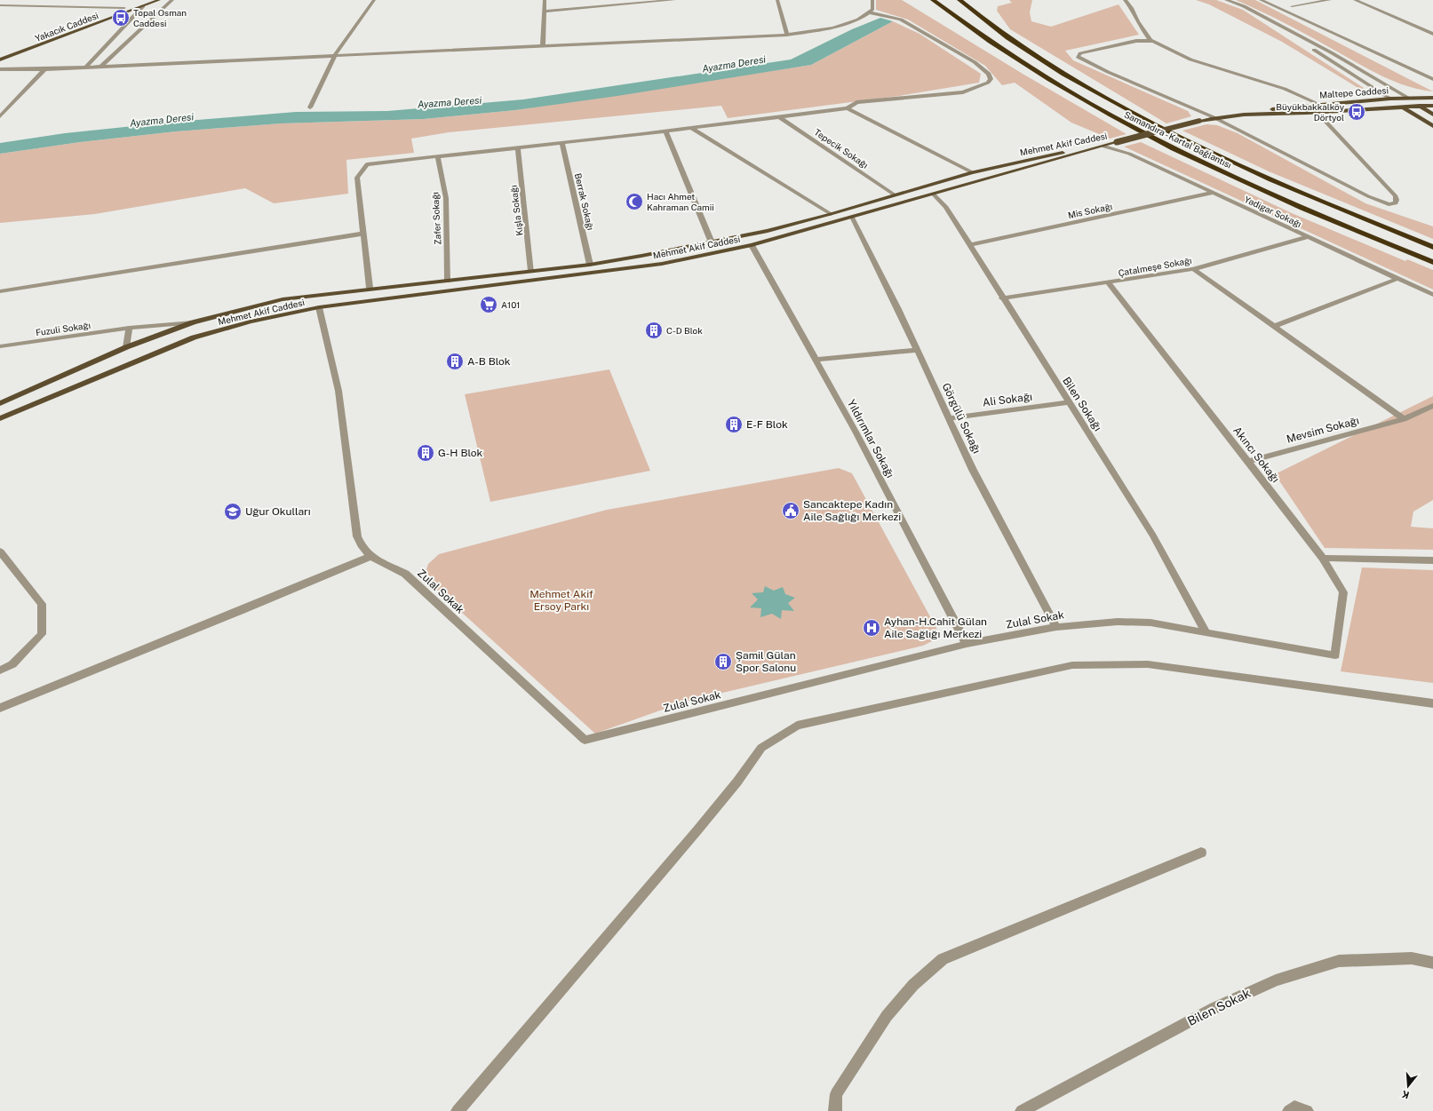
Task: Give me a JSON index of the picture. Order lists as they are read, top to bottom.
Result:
{
  "streets": {
    "highway": ["Samandıra - Kartal Bağlantısı"],
    "main road": ["Yakacık Caddesi", "Maltepe Caddesi", "Mehmet Akif Caddesi"],
    "street": [
      "Tepecik Sokağı",
      "Berrak Sokağı",
      "Kışla Sokağı",
      "Mis Sokağı",
      "Yadigar Sokağı",
      "Zafer Sokağı",
      "Çatalmeşe Sokağı",
      "Fuzuli Sokağı",
      "Ali Sokağı",
      "Bilen Sokağı",
      "Görgülü Sokağı",
      "Mevsim Sokağı",
      "Yıldırımlar Sokağı",
      "Akıncı Sokağı",
      "Zulal Sokak",
      "Bilen Sokak"
    ]
  },
  "crossings": [
    ["Maltepe Caddesi", "Mehmet Akif Caddesi"],
    ["Mehmet Akif Caddesi", "Tepecik Sokağı"],
    ["Mehmet Akif Caddesi", "Berrak Sokağı"],
    ["Mehmet Akif Caddesi", "Kışla Sokağı"],
    ["Mehmet Akif Caddesi", "Yadigar Sokağı"],
    ["Mehmet Akif Caddesi", "Zafer Sokağı"],
    ["Mehmet Akif Caddesi", "Fuzuli Sokağı"],
    ["Mehmet Akif Caddesi", "Bilen Sokağı"],
    ["Mehmet Akif Caddesi", "Görgülü Sokağı"],
    ["Mehmet Akif Caddesi", "Yıldırımlar Sokağı"],
    ["Mehmet Akif Caddesi", "Zulal Sokak"],
    ["Mis Sokağı", "Yadigar Sokağı"],
    ["Mis Sokağı", "Bilen Sokağı"],
    ["Yadigar Sokağı", "Çatalmeşe Sokağı"],
    ["Çatalmeşe Sokağı", "Bilen Sokağı"],
    ["Çatalmeşe Sokağı", "Akıncı Sokağı"],
    ["Ali Sokağı", "Bilen Sokağı"],
    ["Ali Sokağı", "Görgülü Sokağı"],
    ["Bilen Sokağı", "Zulal Sokak"],
    ["Görgülü Sokağı", "Zulal Sokak"],
    ["Mevsim Sokağı", "Akıncı Sokağı"],
    ["Yıldırımlar Sokağı", "Zulal Sokak"],
    ["Akıncı Sokağı", "Zulal Sokak"]
  ],
  "water": ["Ayazma Deresi"],
  "parks": ["Mehmet Akif Ersoy Parkı"],
  "places": {
    "bus stop": ["Topal Osman Caddesi", "Büyükbakkalköy Dörtyol"],
    "mosque": ["Hacı Ahmet Kahraman Camii"],
    "supermarket": ["A101"],
    "building": [
      "C-D Blok",
      "A-B Blok",
      "E-F Blok",
      "G-H Blok",
      "Şamil Gülan Spor Salonu"
    ],
    "public building": ["Sancaktepe Kadın Aile Sağlığı Merkezi"],
    "school or university": ["Uğur Okulları"],
    "hospital": ["Ayhan-H.Cahit Gülan Aile Sağlığı Merkezi"]
  },
  "north": "bottom"
}
